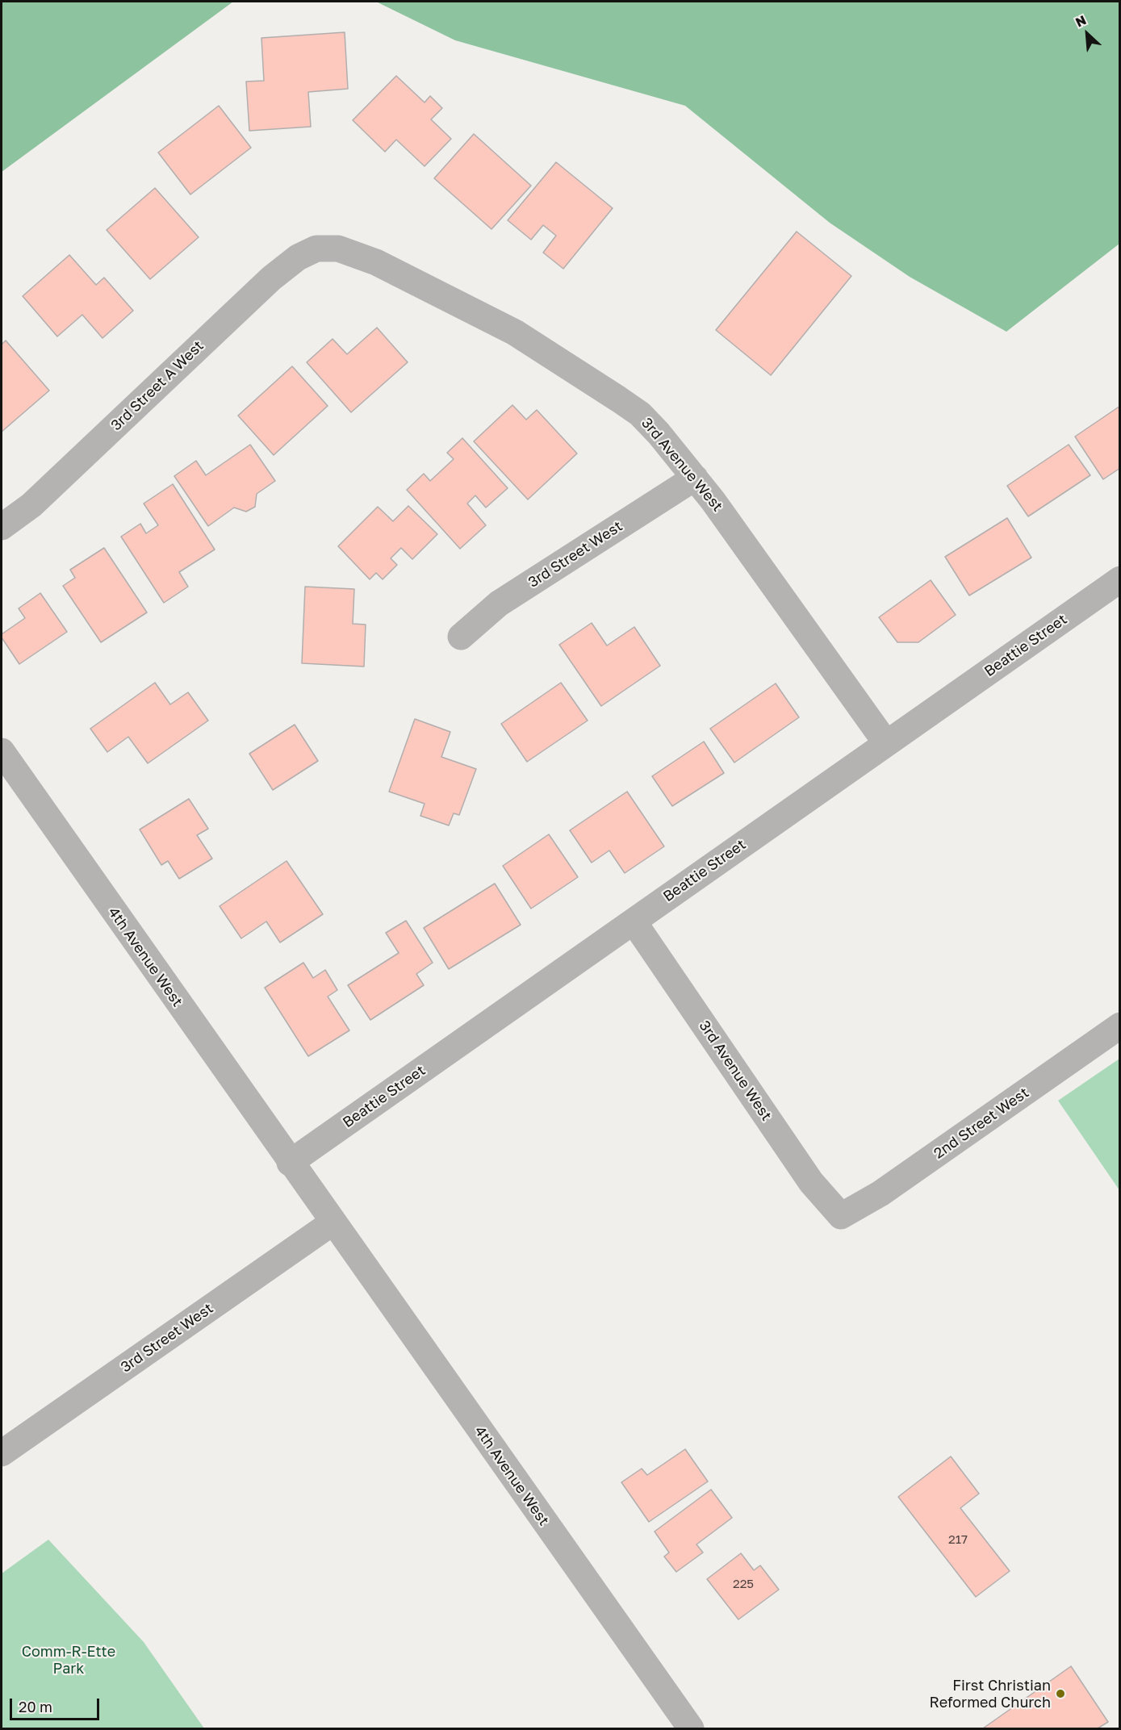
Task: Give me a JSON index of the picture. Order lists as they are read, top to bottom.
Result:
{
  "streets": {
    "street": [
      "3rd Street A West",
      "3rd Avenue West",
      "3rd Street West",
      "Beattie Street",
      "4th Avenue West",
      "2nd Street West"
    ]
  },
  "crossings": [
    ["3rd Street A West", "3rd Avenue West"],
    ["3rd Avenue West", "3rd Street West"],
    ["3rd Avenue West", "Beattie Street"],
    ["3rd Avenue West", "2nd Street West"],
    ["3rd Street West", "4th Avenue West"],
    ["Beattie Street", "4th Avenue West"]
  ],
  "parks": ["Comm-R-Ette Park"],
  "places": ["First Christian Reformed Church"],
  "house_numbers": ["217", "225"],
  "scale_bar": "20 m",
  "north": "top left"
}
